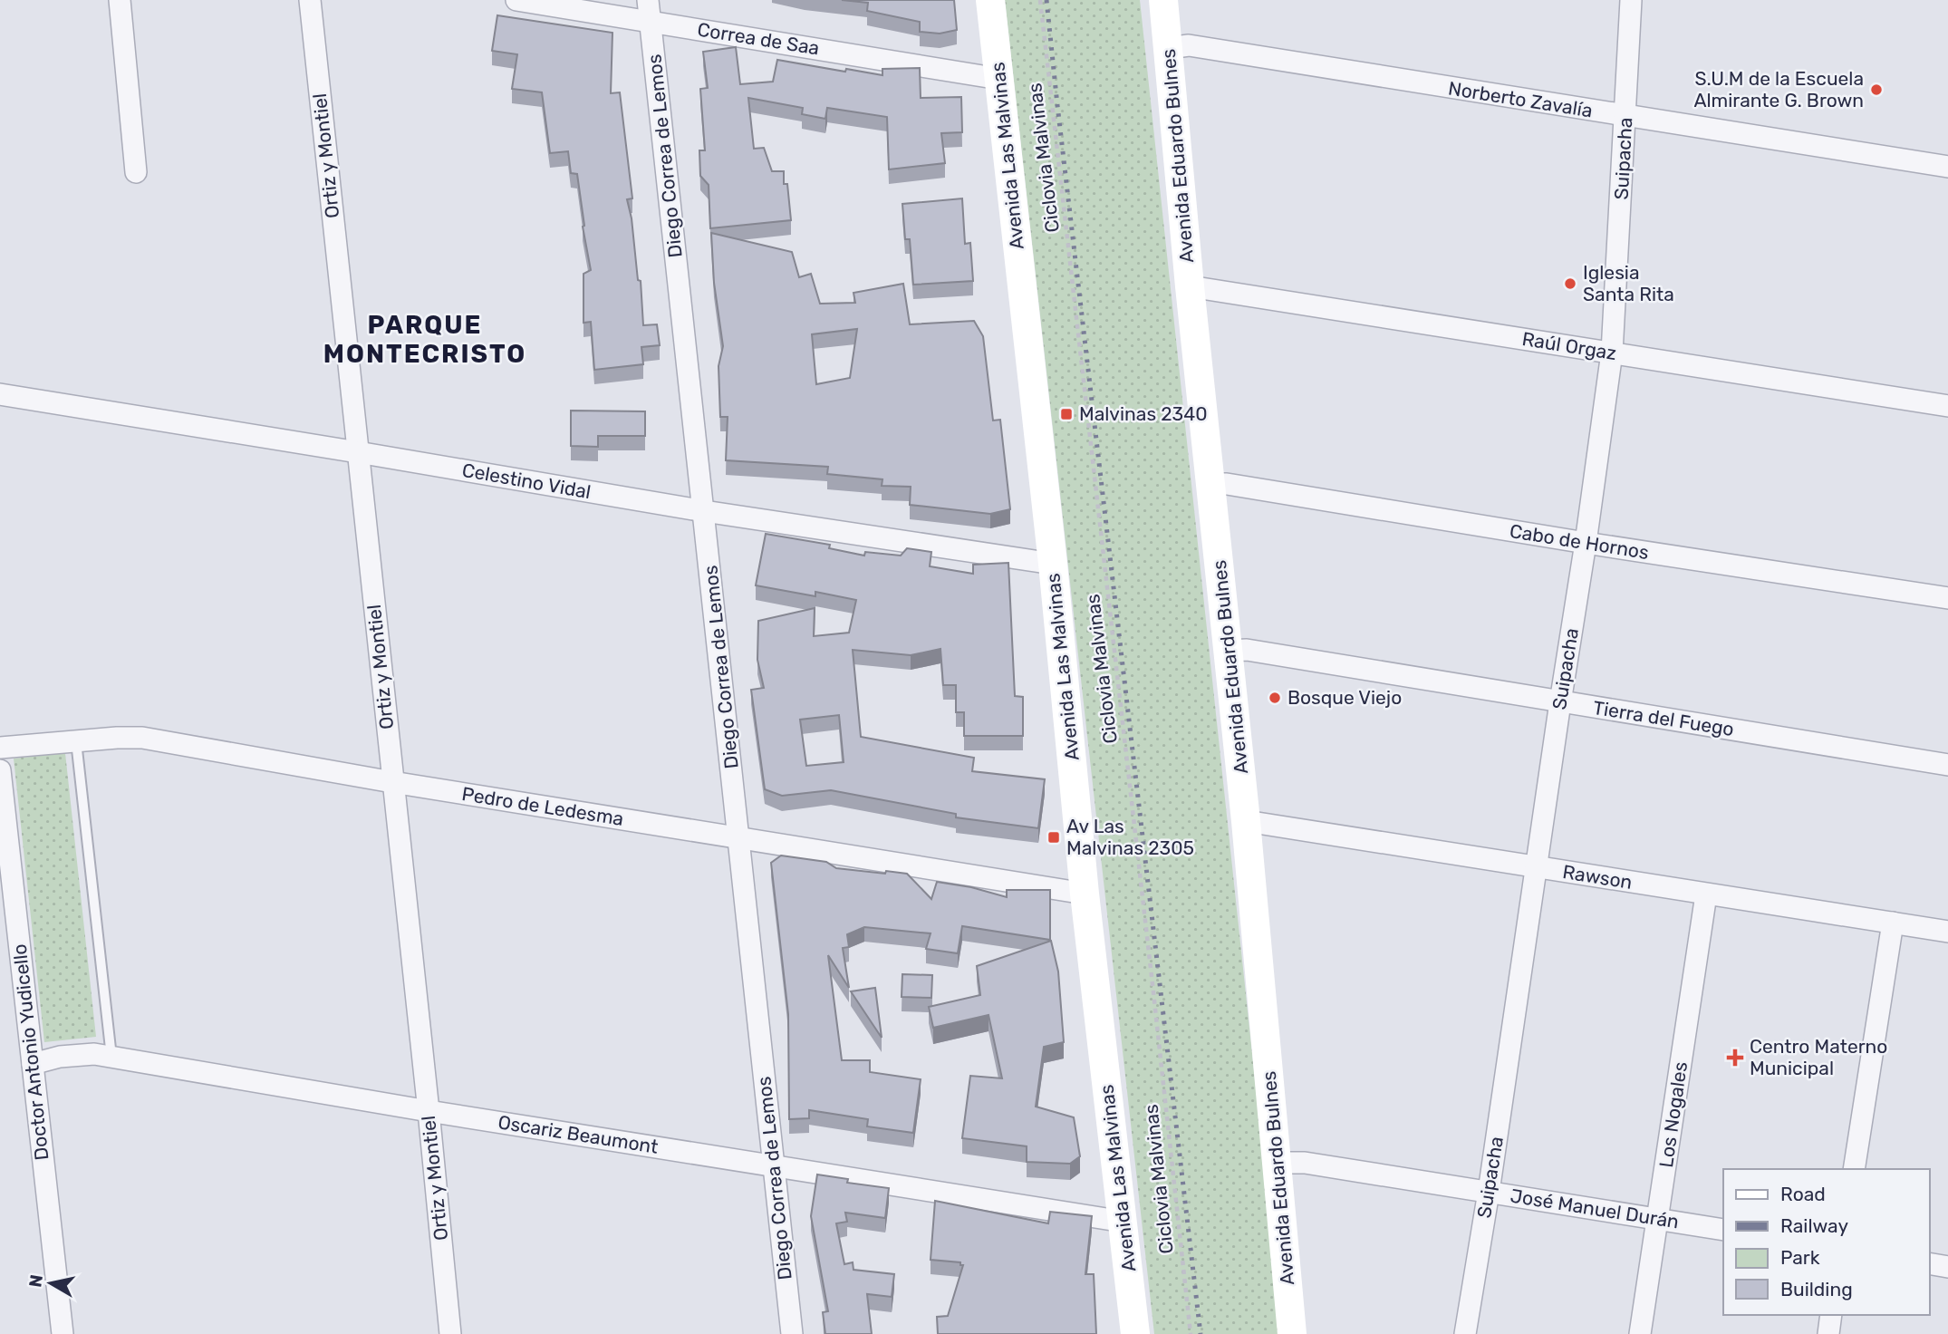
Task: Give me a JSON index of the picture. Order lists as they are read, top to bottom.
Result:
{
  "streets": {
    "main road": ["Avenida Las Malvinas", "Avenida Eduardo Bulnes"],
    "street": [
      "Correa de Saa",
      "Norberto Zavalía",
      "Ortiz y Montiel",
      "Diego Correa de Lemos",
      "Suipacha",
      "Raúl Orgaz",
      "Celestino Vidal",
      "Cabo de Hornos",
      "Tierra del Fuego",
      "Pedro de Ledesma",
      "Rawson",
      "Doctor Antonio Yudicello",
      "Los Nogales",
      "Oscariz Beaumont",
      "José Manuel Durán"
    ],
    "path": ["Ciclovia Malvinas"]
  },
  "crossings": [
    ["Correa de Saa", "Diego Correa de Lemos"],
    ["Correa de Saa", "Avenida Las Malvinas"],
    ["Norberto Zavalía", "Avenida Eduardo Bulnes"],
    ["Norberto Zavalía", "Suipacha"],
    ["Ortiz y Montiel", "Celestino Vidal"],
    ["Ortiz y Montiel", "Pedro de Ledesma"],
    ["Ortiz y Montiel", "Oscariz Beaumont"],
    ["Diego Correa de Lemos", "Celestino Vidal"],
    ["Diego Correa de Lemos", "Pedro de Ledesma"],
    ["Diego Correa de Lemos", "Oscariz Beaumont"],
    ["Avenida Las Malvinas", "Celestino Vidal"],
    ["Avenida Las Malvinas", "Pedro de Ledesma"],
    ["Avenida Las Malvinas", "Oscariz Beaumont"],
    ["Avenida Eduardo Bulnes", "Raúl Orgaz"],
    ["Avenida Eduardo Bulnes", "Cabo de Hornos"],
    ["Avenida Eduardo Bulnes", "Tierra del Fuego"],
    ["Avenida Eduardo Bulnes", "Rawson"],
    ["Avenida Eduardo Bulnes", "José Manuel Durán"],
    ["Suipacha", "Raúl Orgaz"],
    ["Suipacha", "Cabo de Hornos"],
    ["Suipacha", "Tierra del Fuego"],
    ["Suipacha", "Rawson"],
    ["Suipacha", "José Manuel Durán"],
    ["Rawson", "Los Nogales"],
    ["Doctor Antonio Yudicello", "Oscariz Beaumont"],
    ["Los Nogales", "José Manuel Durán"]
  ],
  "districts": ["PARQUE MONTECRISTO"],
  "places": {
    "other": ["S.U.M de la Escuela Almirante G. Brown", "Iglesia Santa Rita", "Bosque Viejo"],
    "transit": ["Malvinas 2340", "Av Las Malvinas 2305"],
    "health": ["Centro Materno Municipal"]
  },
  "legend": [
    "Road",
    "Railway",
    "Park",
    "Building"
  ],
  "north": "left"
}
